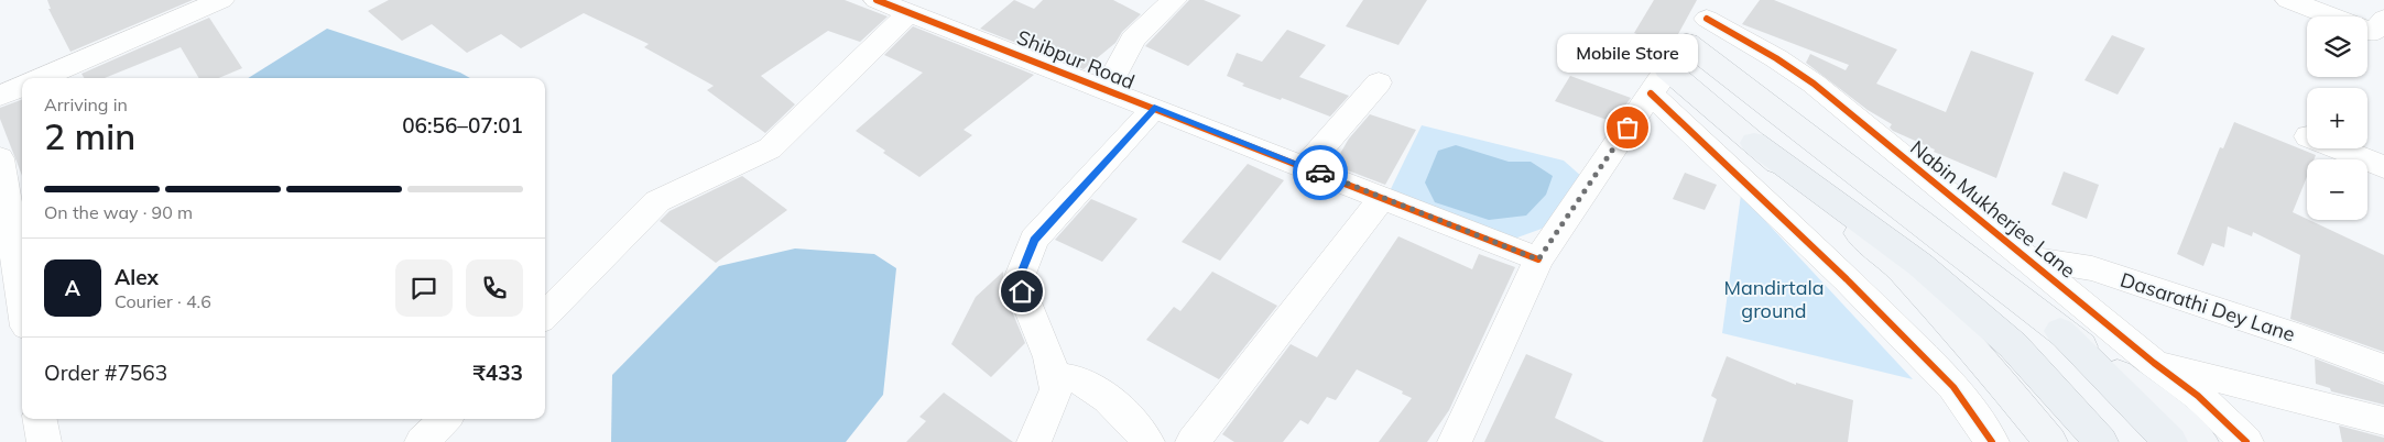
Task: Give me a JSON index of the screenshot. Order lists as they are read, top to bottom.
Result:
{
  "streets": {
    "street": ["Shibpur Road", "Nabin Mukherjee Lane", "Dasarathi Dey Lane"]
  },
  "crossings": [
    ["Nabin Mukherjee Lane", "Dasarathi Dey Lane"]
  ],
  "parks": ["Mandirtala ground"],
  "places": ["Mobile Store"],
  "page": {
    "map_buttons": ["+", "−"],
    "bubble": "Mobile Store",
    "heading": ["2 min", "Arriving in", "06:56–07:01"],
    "panel": [
      "Alex",
      "Courier · 4.6",
      "Order #7563",
      "₹433"
    ],
    "bar": "On the way · 90 m",
    "round": "A"
  }
}
